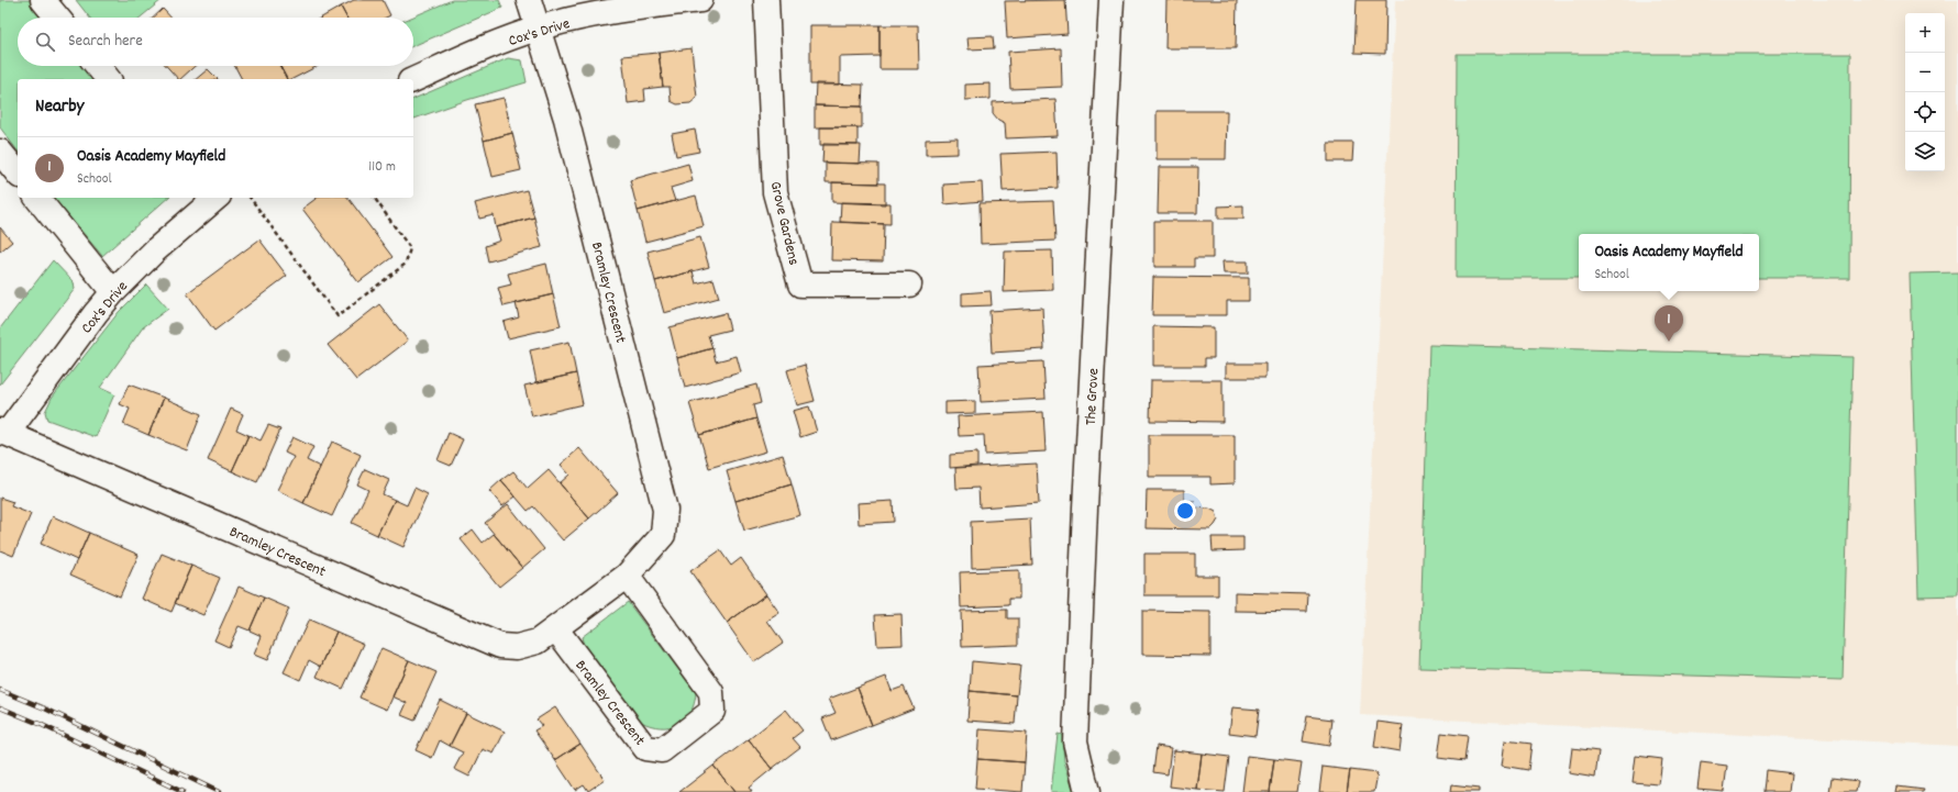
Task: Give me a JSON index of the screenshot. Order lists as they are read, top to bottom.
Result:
{
  "streets": {
    "street": [
      "Cox's Drive",
      "Grove Gardens",
      "Bramley Crescent",
      "The Grove"
    ]
  },
  "crossings": [
    ["Cox's Drive", "Bramley Crescent"]
  ],
  "page": {
    "map_buttons": ["+", "−"],
    "search": "Search here",
    "heading": "Nearby",
    "list": [
      {
        "mark": "1",
        "name": "Oasis Academy Mayfield",
        "note": "School",
        "value": "110 m"
      }
    ],
    "popup": ["Oasis Academy Mayfield", "School"],
    "pins": "1"
  }
}
